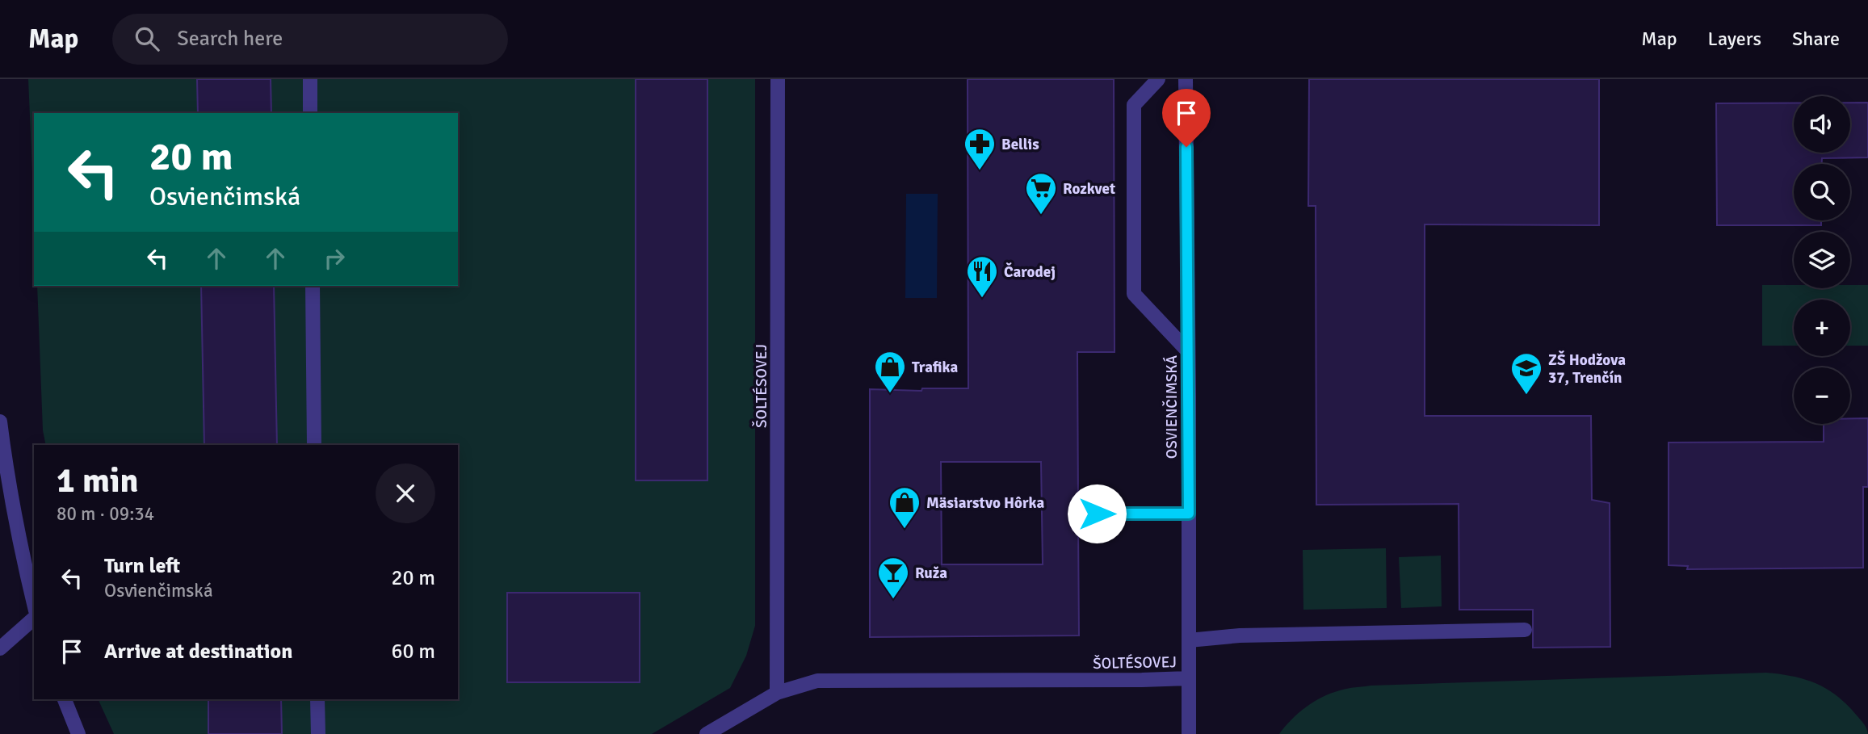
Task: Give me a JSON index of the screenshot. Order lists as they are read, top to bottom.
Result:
{
  "streets": {
    "street": ["ŠOLTÉSOVEJ", "OSVIENČIMSKÁ"]
  },
  "crossings": [
    ["ŠOLTÉSOVEJ", "OSVIENČIMSKÁ"]
  ],
  "places": {
    "pharmacy": ["Bellis"],
    "supermarket": ["Rozkvet"],
    "restaurant": ["Čarodej"],
    "shop": ["Trafika", "Mäsiarstvo Hôrka"],
    "school or university": ["ZŠ Hodžova 37, Trenčín"],
    "bar": ["Ruža"]
  },
  "page": {
    "header": "Map",
    "search": "Search here",
    "nav": ["Map", "Layers", "Share"],
    "map_buttons": ["+", "−"],
    "turn": ["20 m", "Osvienčimská"],
    "heading": ["1 min", "80 m · 09:34"],
    "list": [
      {
        "name": "Turn left",
        "note": "Osvienčimská",
        "value": "20 m"
      },
      {
        "name": "Arrive at destination",
        "value": "60 m"
      }
    ]
  }
}
